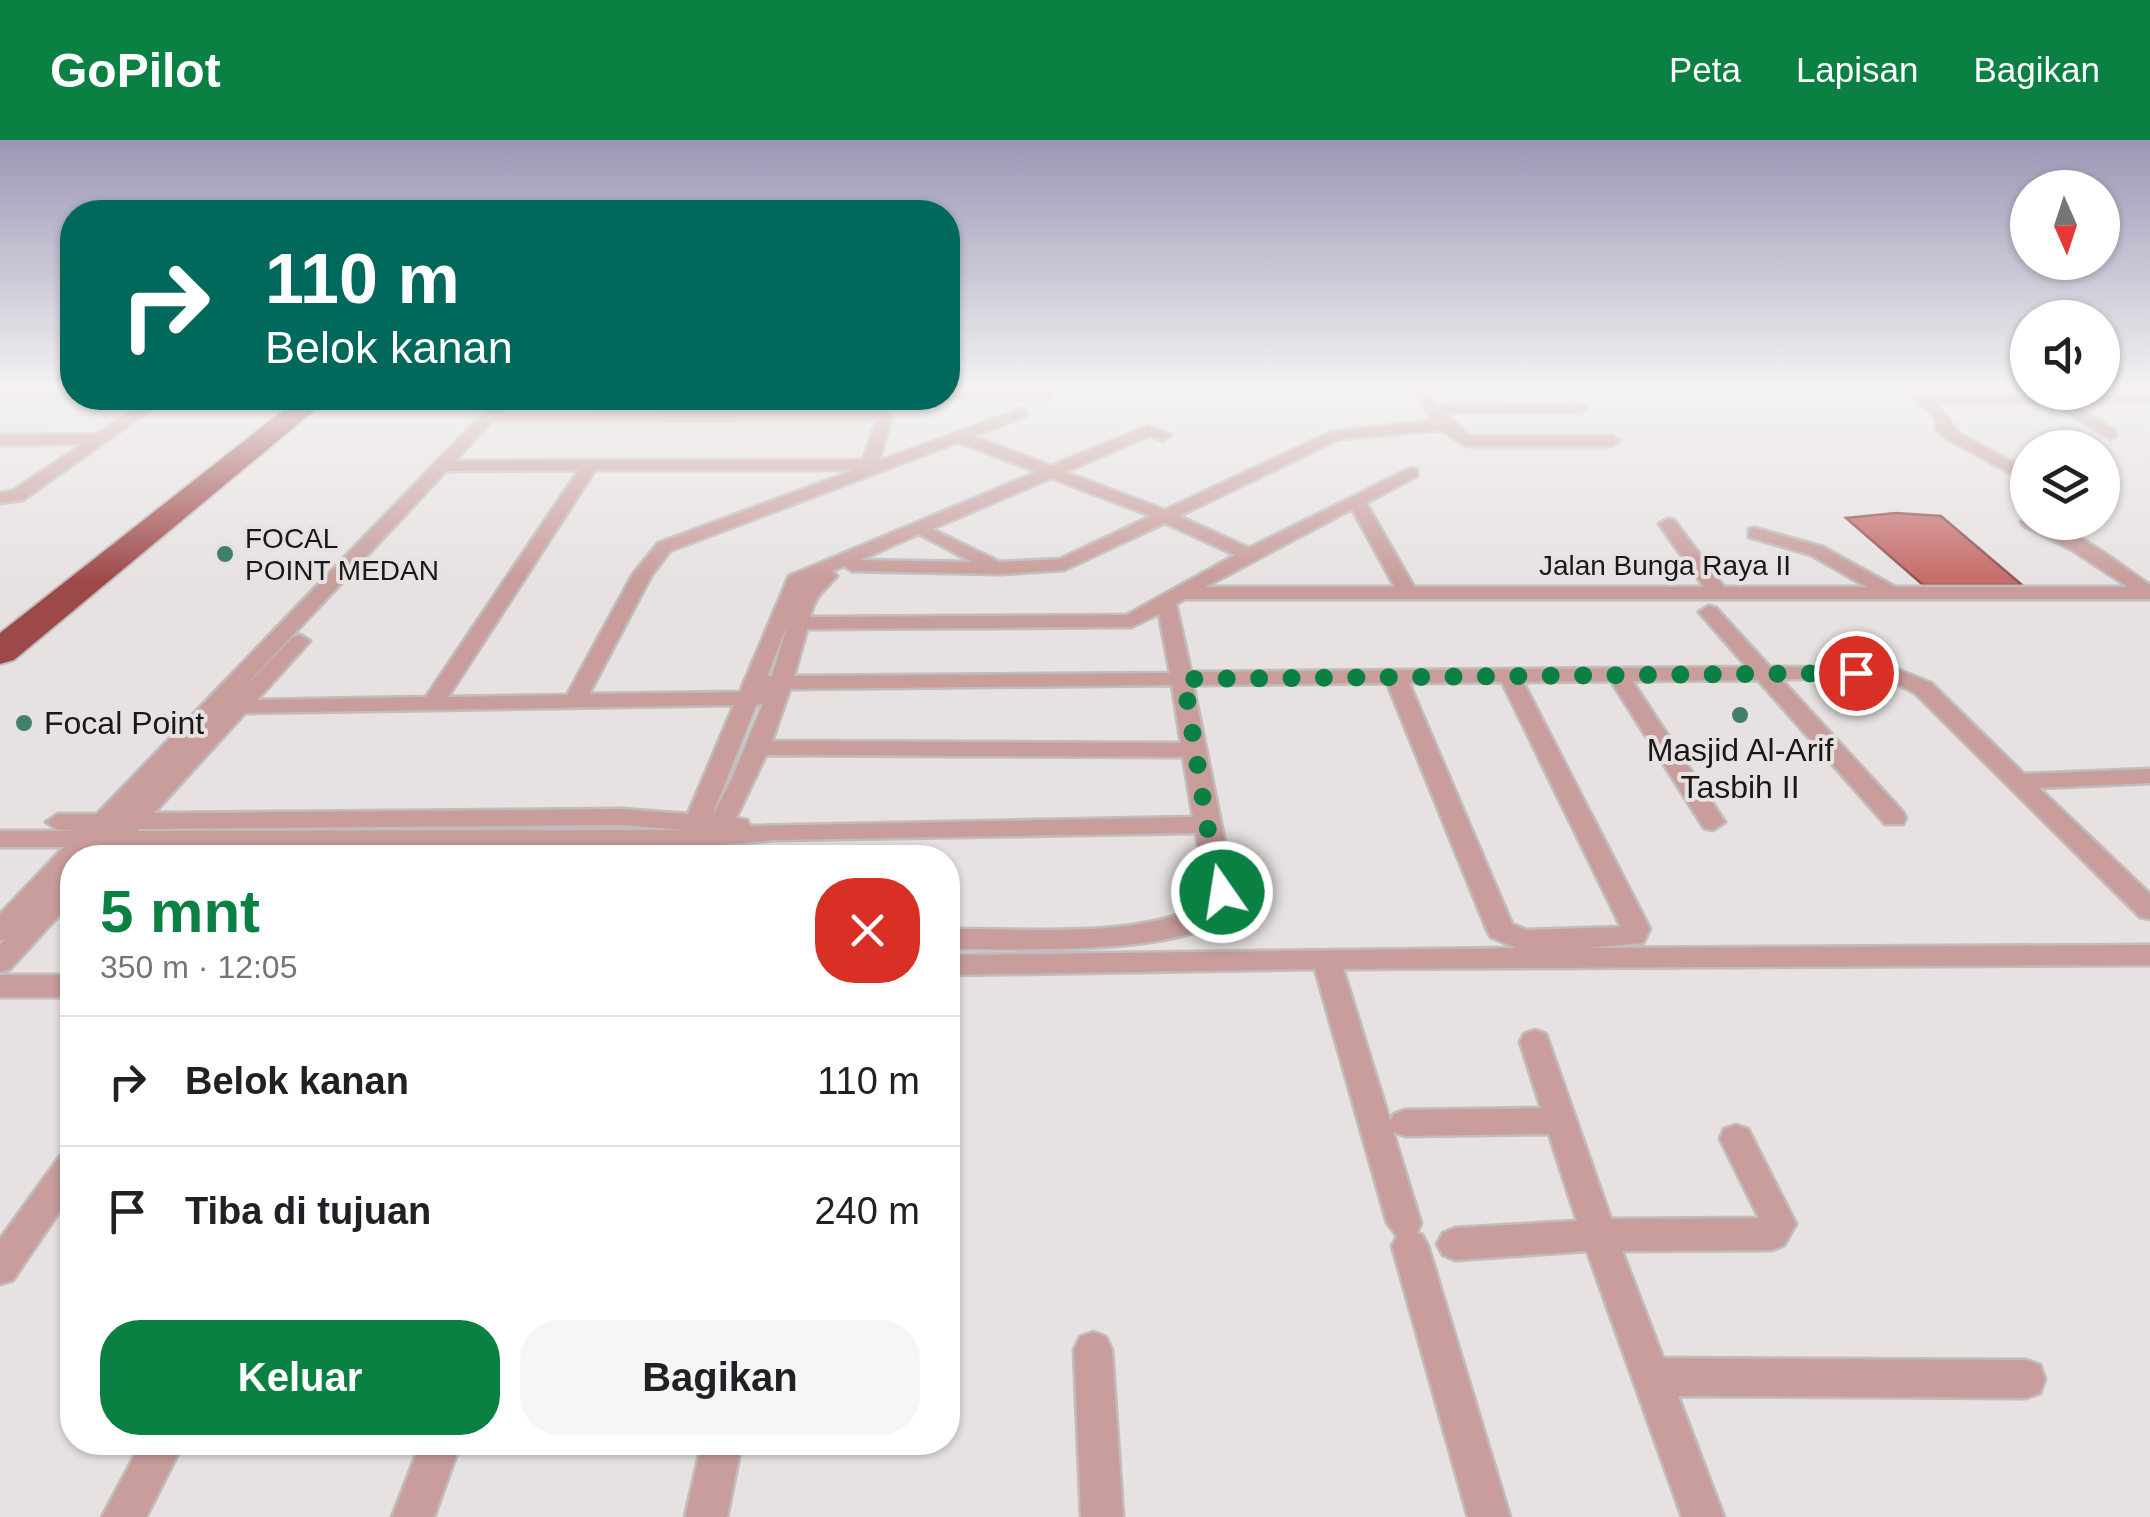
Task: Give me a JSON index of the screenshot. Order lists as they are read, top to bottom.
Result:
{
  "streets": {
    "street": ["Jalan Bunga Raya II"]
  },
  "places": ["FOCAL POINT MEDAN", "Masjid Al-Arif Tasbih II", "Focal Point"],
  "north": "bottom",
  "page": {
    "header": "GoPilot",
    "nav": ["Peta", "Lapisan", "Bagikan"],
    "turn": ["110 m", "Belok kanan"],
    "heading": ["5 mnt", "350 m · 12:05"],
    "list": [
      {
        "name": "Belok kanan",
        "value": "110 m"
      },
      {
        "name": "Tiba di tujuan",
        "value": "240 m"
      }
    ],
    "buttons": ["Keluar", "Bagikan"]
  }
}
